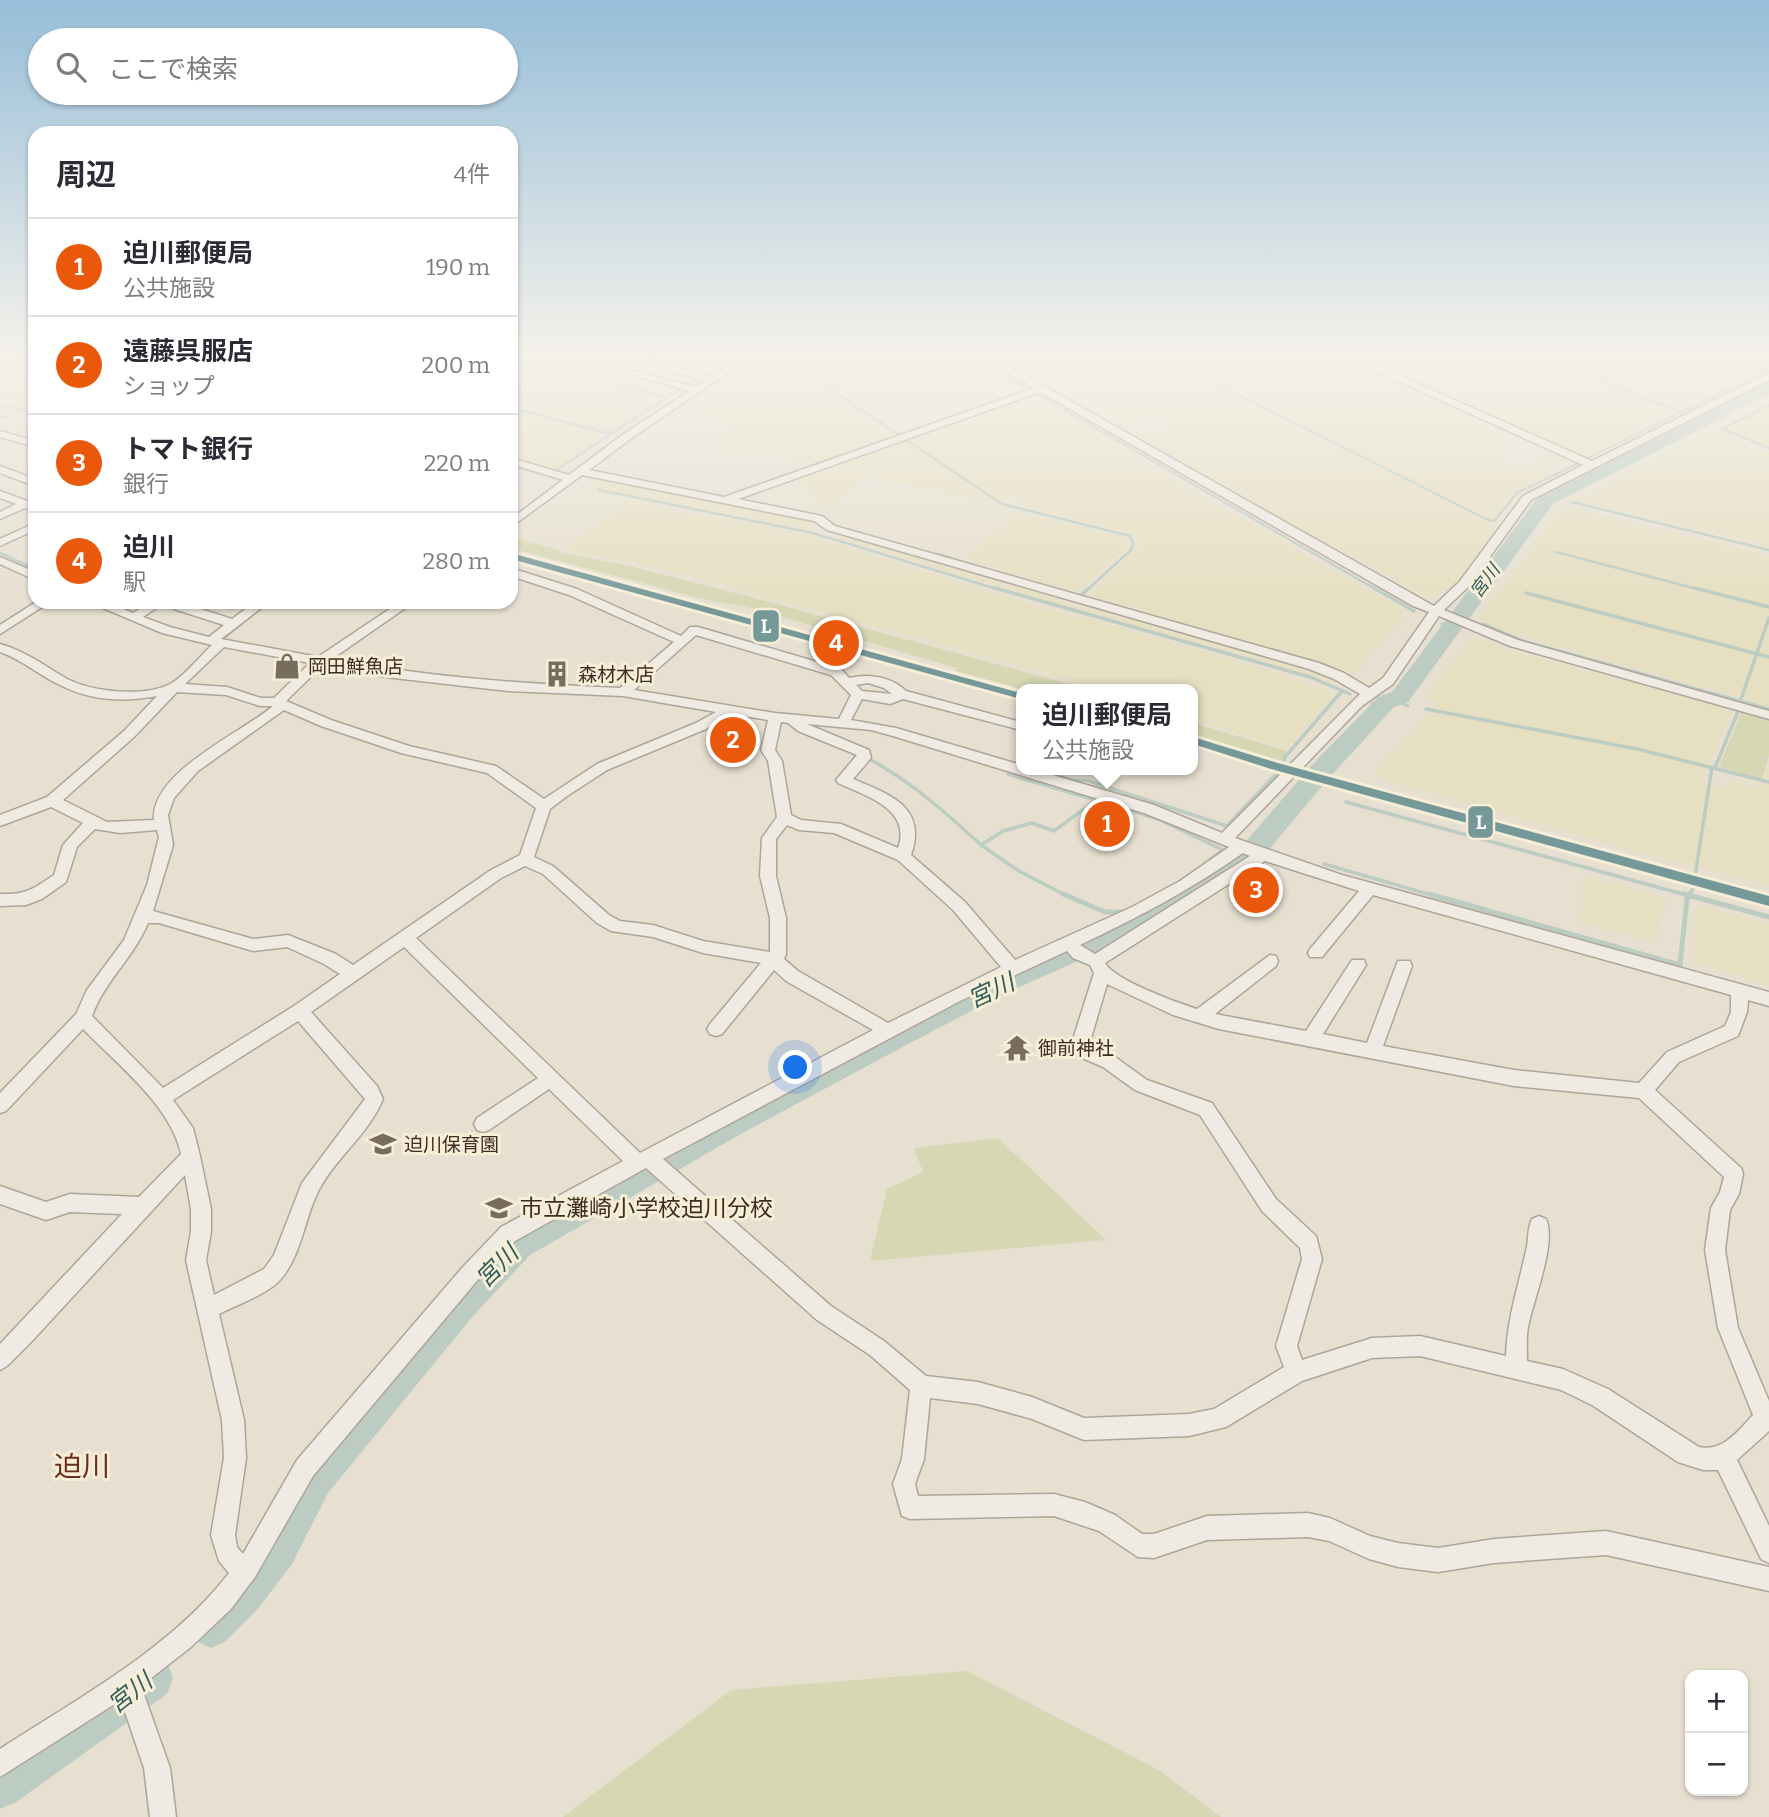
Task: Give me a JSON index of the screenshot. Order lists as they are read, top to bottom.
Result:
{
  "districts": ["迫川"],
  "water": ["宮川"],
  "places": {
    "shop": ["岡田鮮魚店"],
    "building": ["森材木店"],
    "temple": ["御前神社"],
    "school or university": ["迫川保育園", "市立灘崎小学校迫川分校"]
  },
  "lines": ["transit line L"],
  "page": {
    "search": "ここで検索",
    "heading": ["周辺", "4件"],
    "list": [
      {
        "mark": "1",
        "name": "迫川郵便局",
        "note": "公共施設",
        "value": "190 m"
      },
      {
        "mark": "2",
        "name": "遠藤呉服店",
        "note": "ショップ",
        "value": "200 m"
      },
      {
        "mark": "3",
        "name": "トマト銀行",
        "note": "銀行",
        "value": "220 m"
      },
      {
        "mark": "4",
        "name": "迫川",
        "note": "駅",
        "value": "280 m"
      }
    ],
    "pins": [
      "4",
      "2",
      "1",
      "3"
    ],
    "popup": ["迫川郵便局", "公共施設"],
    "map_buttons": ["+", "−"]
  }
}
